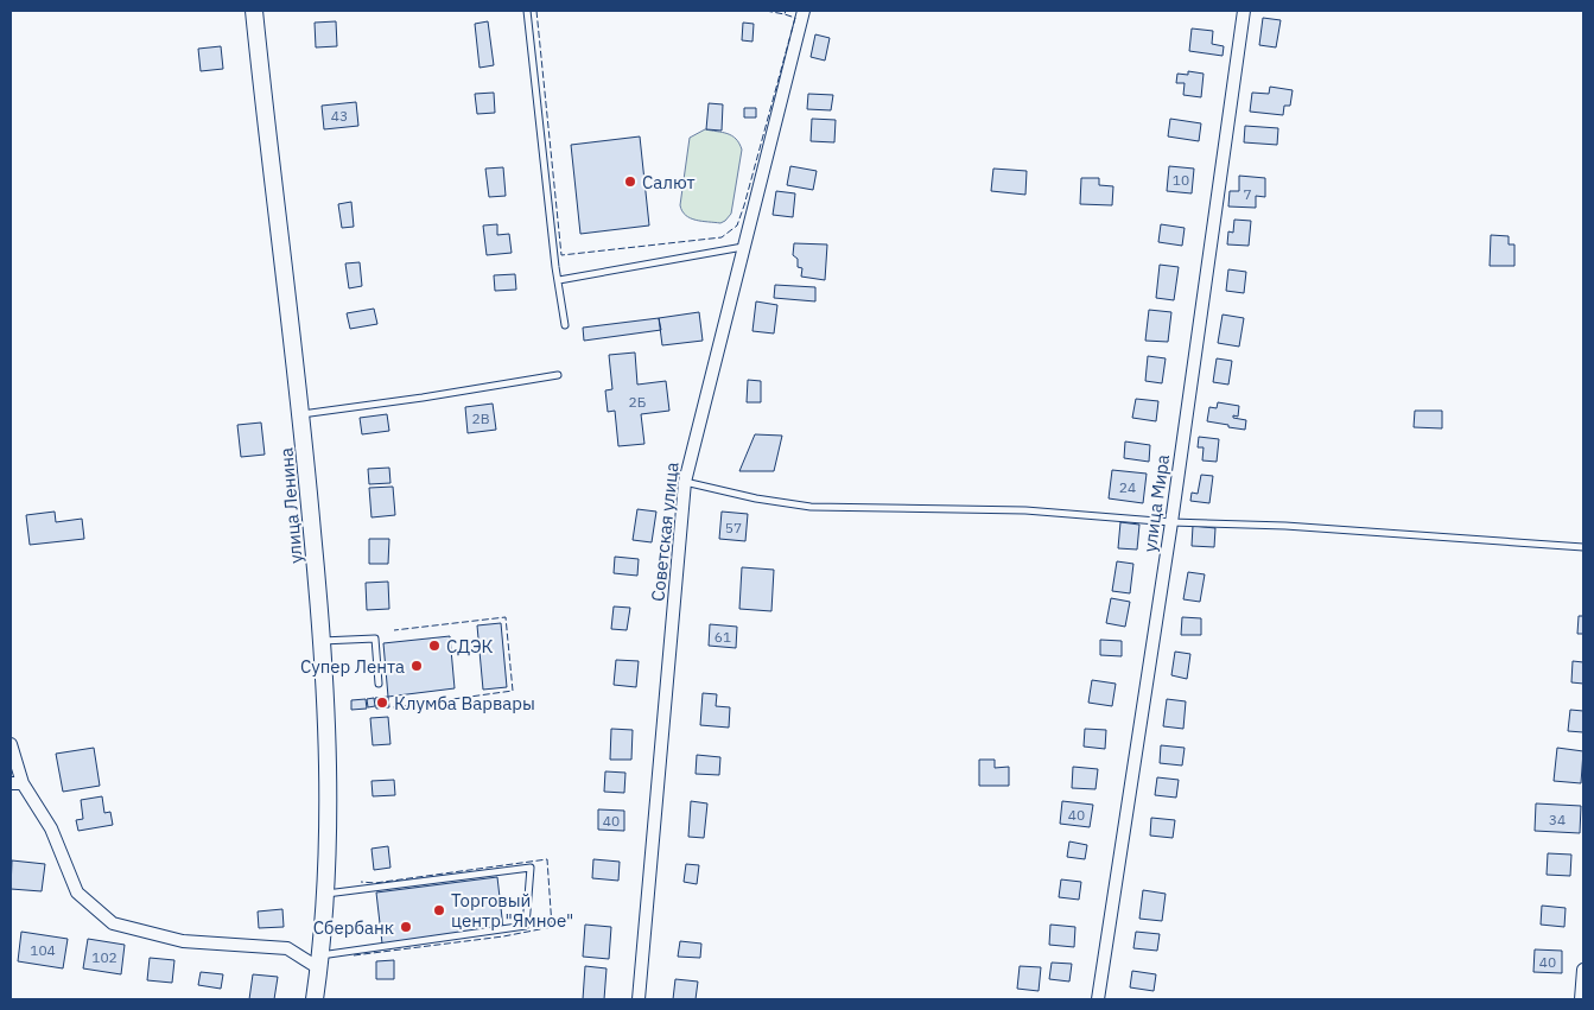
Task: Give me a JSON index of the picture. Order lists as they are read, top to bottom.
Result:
{
  "streets": {
    "street": ["улица Мира", "улица Ленина", "Советская улица"]
  },
  "places": [
    "Салют",
    "СДЭК",
    "Супер Лента",
    "Клумба Варвары",
    "Торговый центр \"Ямное\"",
    "Сбербанк"
  ],
  "house_numbers": [
    "43",
    "10",
    "7",
    "2Б",
    "2В",
    "24",
    "57",
    "61",
    "40",
    "34",
    "40",
    "104",
    "102",
    "40"
  ]
}
